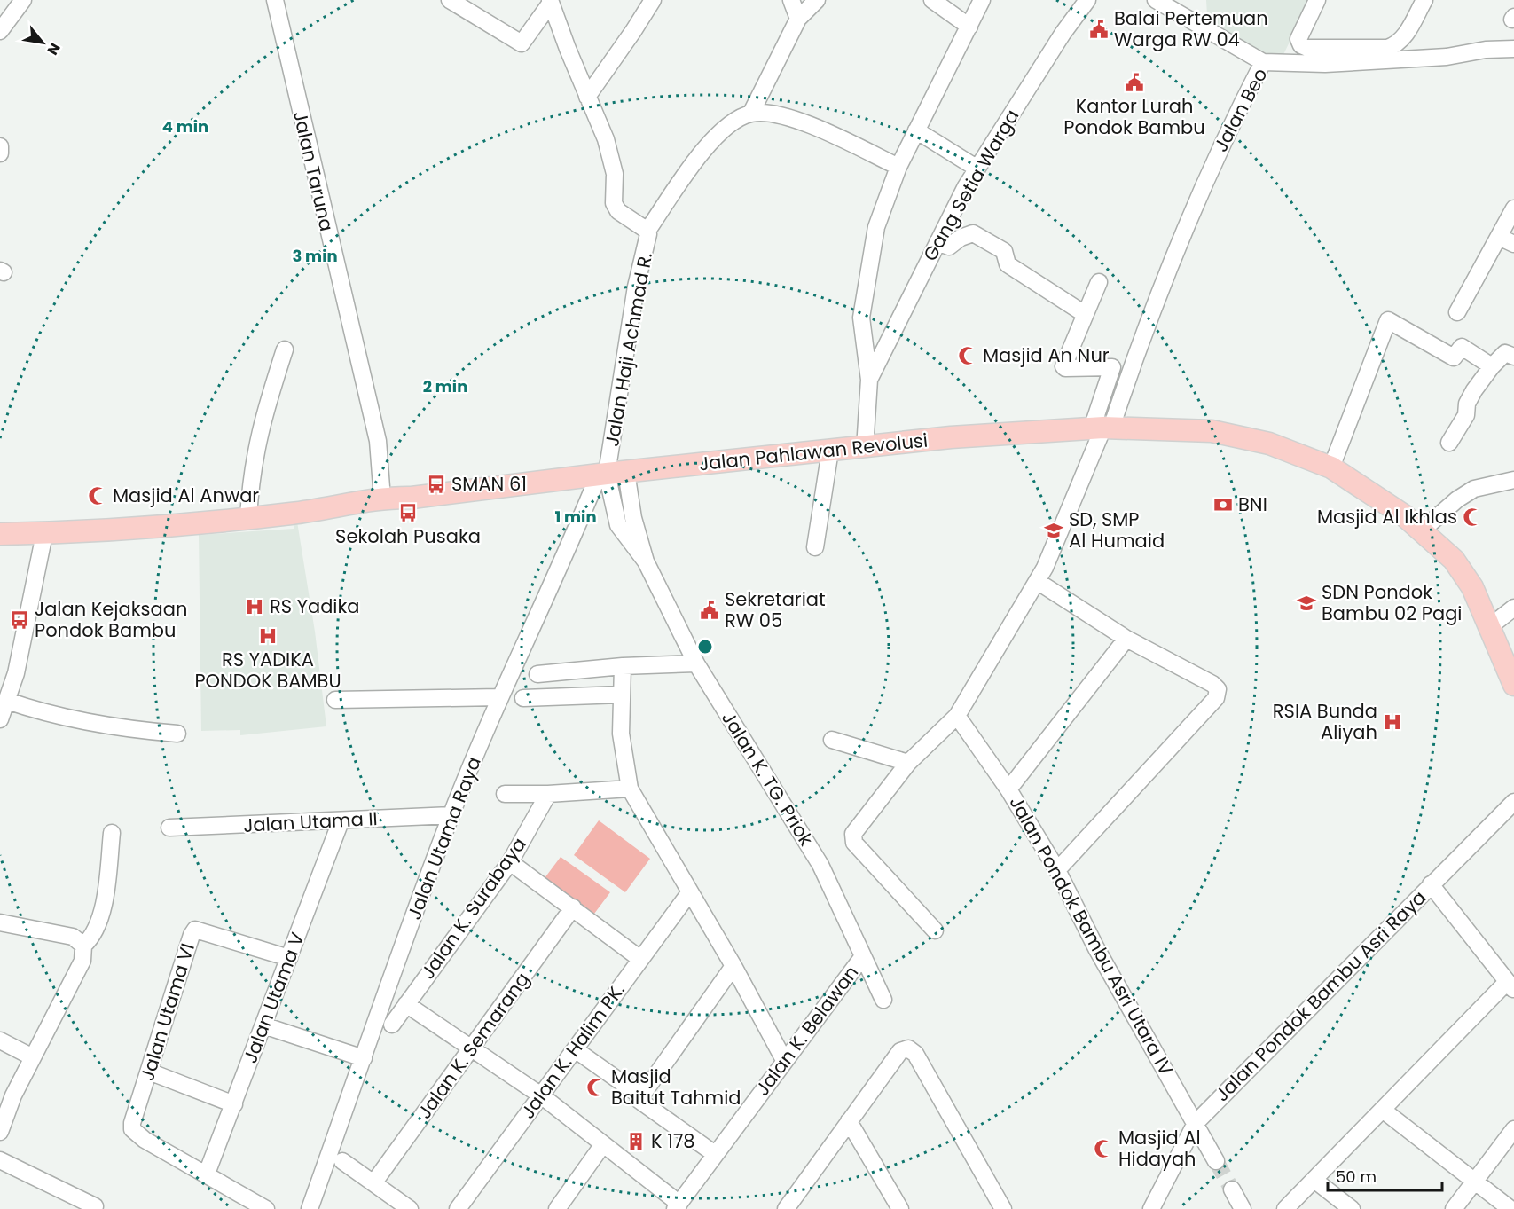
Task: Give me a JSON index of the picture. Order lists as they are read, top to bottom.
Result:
{
  "streets": {
    "main road": ["Jalan Pahlawan Revolusi"],
    "street": [
      "Jalan Beo",
      "Jalan Taruna",
      "Gang Setia Warga",
      "Jalan Haji Achmad R.",
      "Jalan K. TG. Priok",
      "Jalan Utama II",
      "Jalan Utama Raya",
      "Jalan K. Surabaya",
      "Jalan Pondok Bambu Asri Utara IV",
      "Jalan Pondok Bambu Asri Raya",
      "Jalan Utama V",
      "Jalan Utama VI",
      "Jalan K. Belawan",
      "Jalan K. Semarang",
      "Jalan K. Halim PK."
    ]
  },
  "crossings": [
    ["Jalan Beo", "Jalan Pahlawan Revolusi"],
    ["Jalan Taruna", "Jalan Pahlawan Revolusi"],
    ["Gang Setia Warga", "Jalan Pahlawan Revolusi"],
    ["Jalan Haji Achmad R.", "Jalan Pahlawan Revolusi"],
    ["Jalan Haji Achmad R.", "Jalan K. TG. Priok"],
    ["Jalan Haji Achmad R.", "Jalan Utama Raya"],
    ["Jalan Pahlawan Revolusi", "Jalan K. TG. Priok"],
    ["Jalan Pahlawan Revolusi", "Jalan Utama Raya"],
    ["Jalan K. TG. Priok", "Jalan Utama Raya"],
    ["Jalan K. TG. Priok", "Jalan K. Belawan"],
    ["Jalan Utama II", "Jalan Utama Raya"],
    ["Jalan Utama II", "Jalan Utama V"],
    ["Jalan Pondok Bambu Asri Utara IV", "Jalan Pondok Bambu Asri Raya"],
    ["Jalan Utama V", "Jalan Utama VI"]
  ],
  "places": {
    "public building": ["Balai Pertemuan Warga RW 04", "Kantor Lurah Pondok Bambu", "Sekretariat RW 05"],
    "mosque": [
      "Masjid An Nur",
      "Masjid Al Anwar",
      "Masjid Al Ikhlas",
      "Masjid Baitut Tahmid",
      "Masjid Al Hidayah"
    ],
    "bus stop": ["SMAN 61", "Sekolah Pusaka", "Jalan Kejaksaan Pondok Bambu"],
    "bank": ["BNI"],
    "school or university": ["SD, SMP Al Humaid", "SDN Pondok Bambu 02 Pagi"],
    "hospital": ["RS Yadika", "RS YADIKA PONDOK BAMBU", "RSIA Bunda Aliyah"],
    "building": ["K 178"]
  },
  "scale_bar": "50 m",
  "north": "bottom right",
  "rings": [
    "4 min",
    "3 min",
    "2 min",
    "1 min"
  ]
}
